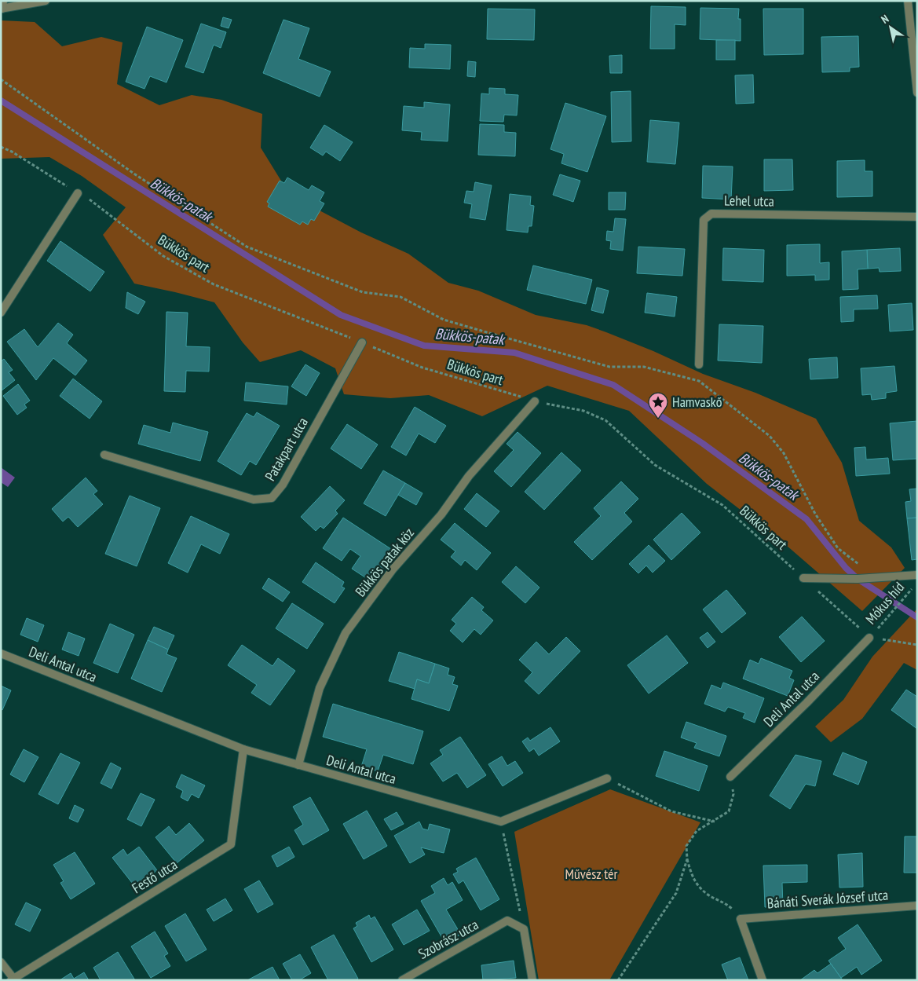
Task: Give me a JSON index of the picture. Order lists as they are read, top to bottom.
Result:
{
  "streets": {
    "street": [
      "Lehel utca",
      "Patakpart utca",
      "Bükkös patak köz",
      "Deli Antal utca",
      "Festő utca",
      "Bánáti Sverák József utca",
      "Szobrász utca"
    ],
    "path": ["Bükkös part", "Mókus híd"]
  },
  "crossings": [
    ["Bükkös part", "Patakpart utca"],
    ["Bükkös part", "Bükkös patak köz"],
    ["Bükkös part", "Mókus híd"],
    ["Bükkös part", "Deli Antal utca"],
    ["Bükkös patak köz", "Deli Antal utca"],
    ["Mókus híd", "Deli Antal utca"],
    ["Deli Antal utca", "Festő utca"]
  ],
  "water": ["Bükkös-patak"],
  "parks": ["Művész tér"],
  "places": {
    "place": ["Hamvaskő"]
  },
  "north": "top left"
}
